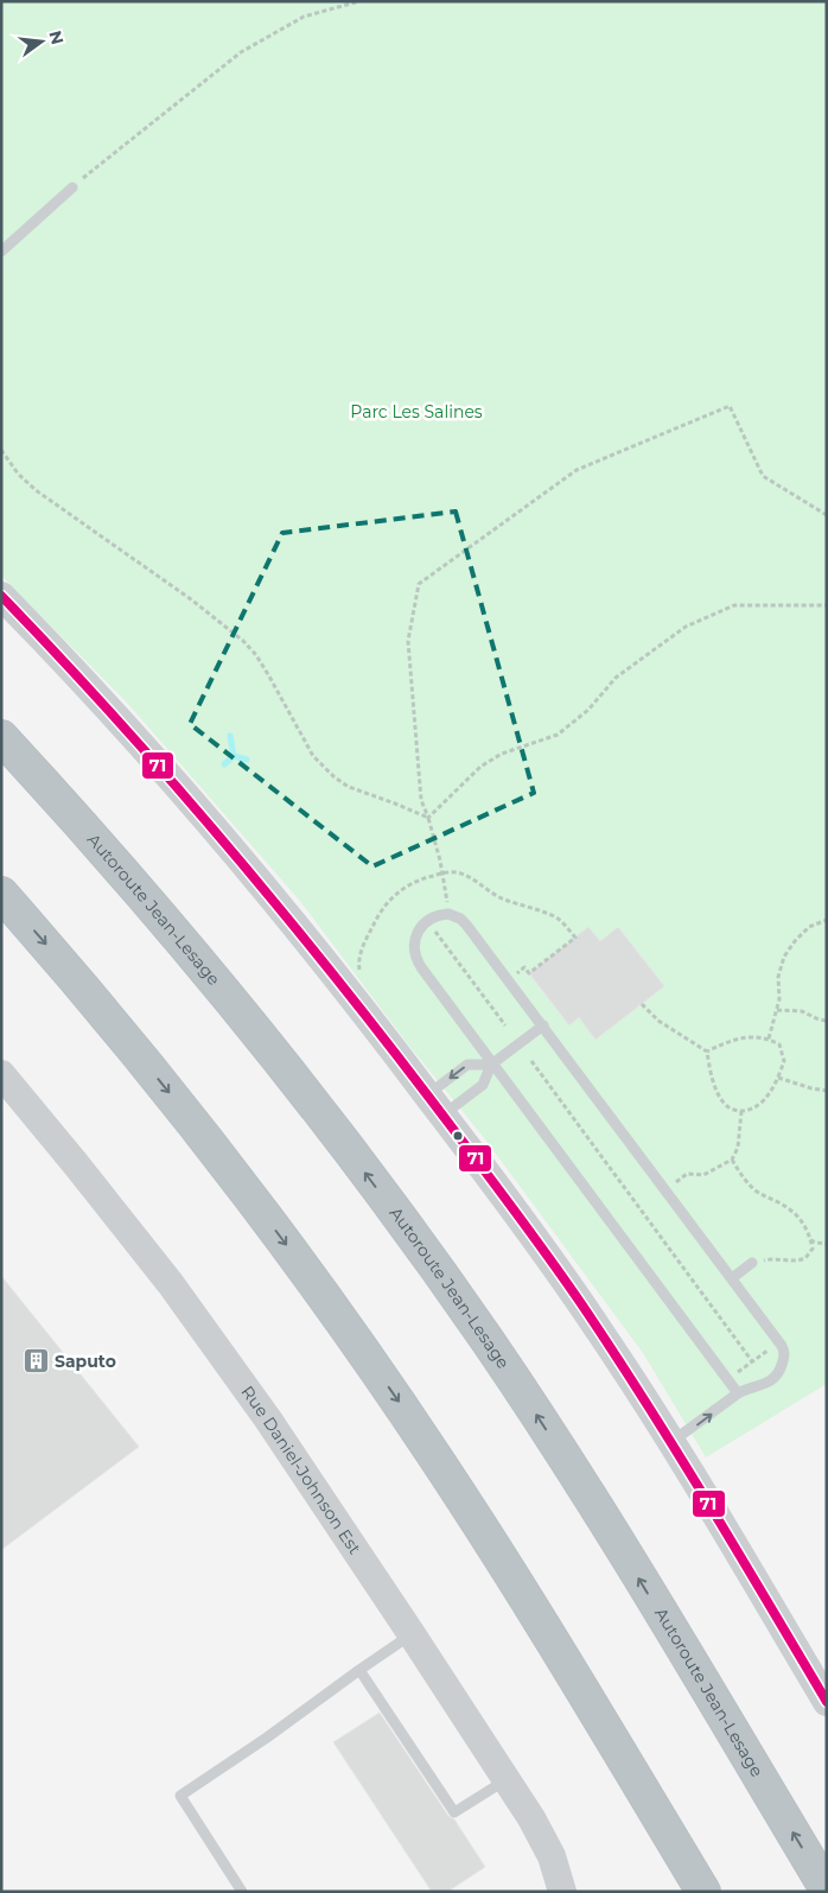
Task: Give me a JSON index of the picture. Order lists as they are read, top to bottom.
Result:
{
  "streets": {
    "highway": ["Autoroute Jean-Lesage"],
    "street": ["Rue Daniel-Johnson Est"]
  },
  "parks": ["Parc Les Salines"],
  "places": {
    "building": ["Saputo"]
  },
  "lines": ["transit line 71"],
  "north": "right"
}
